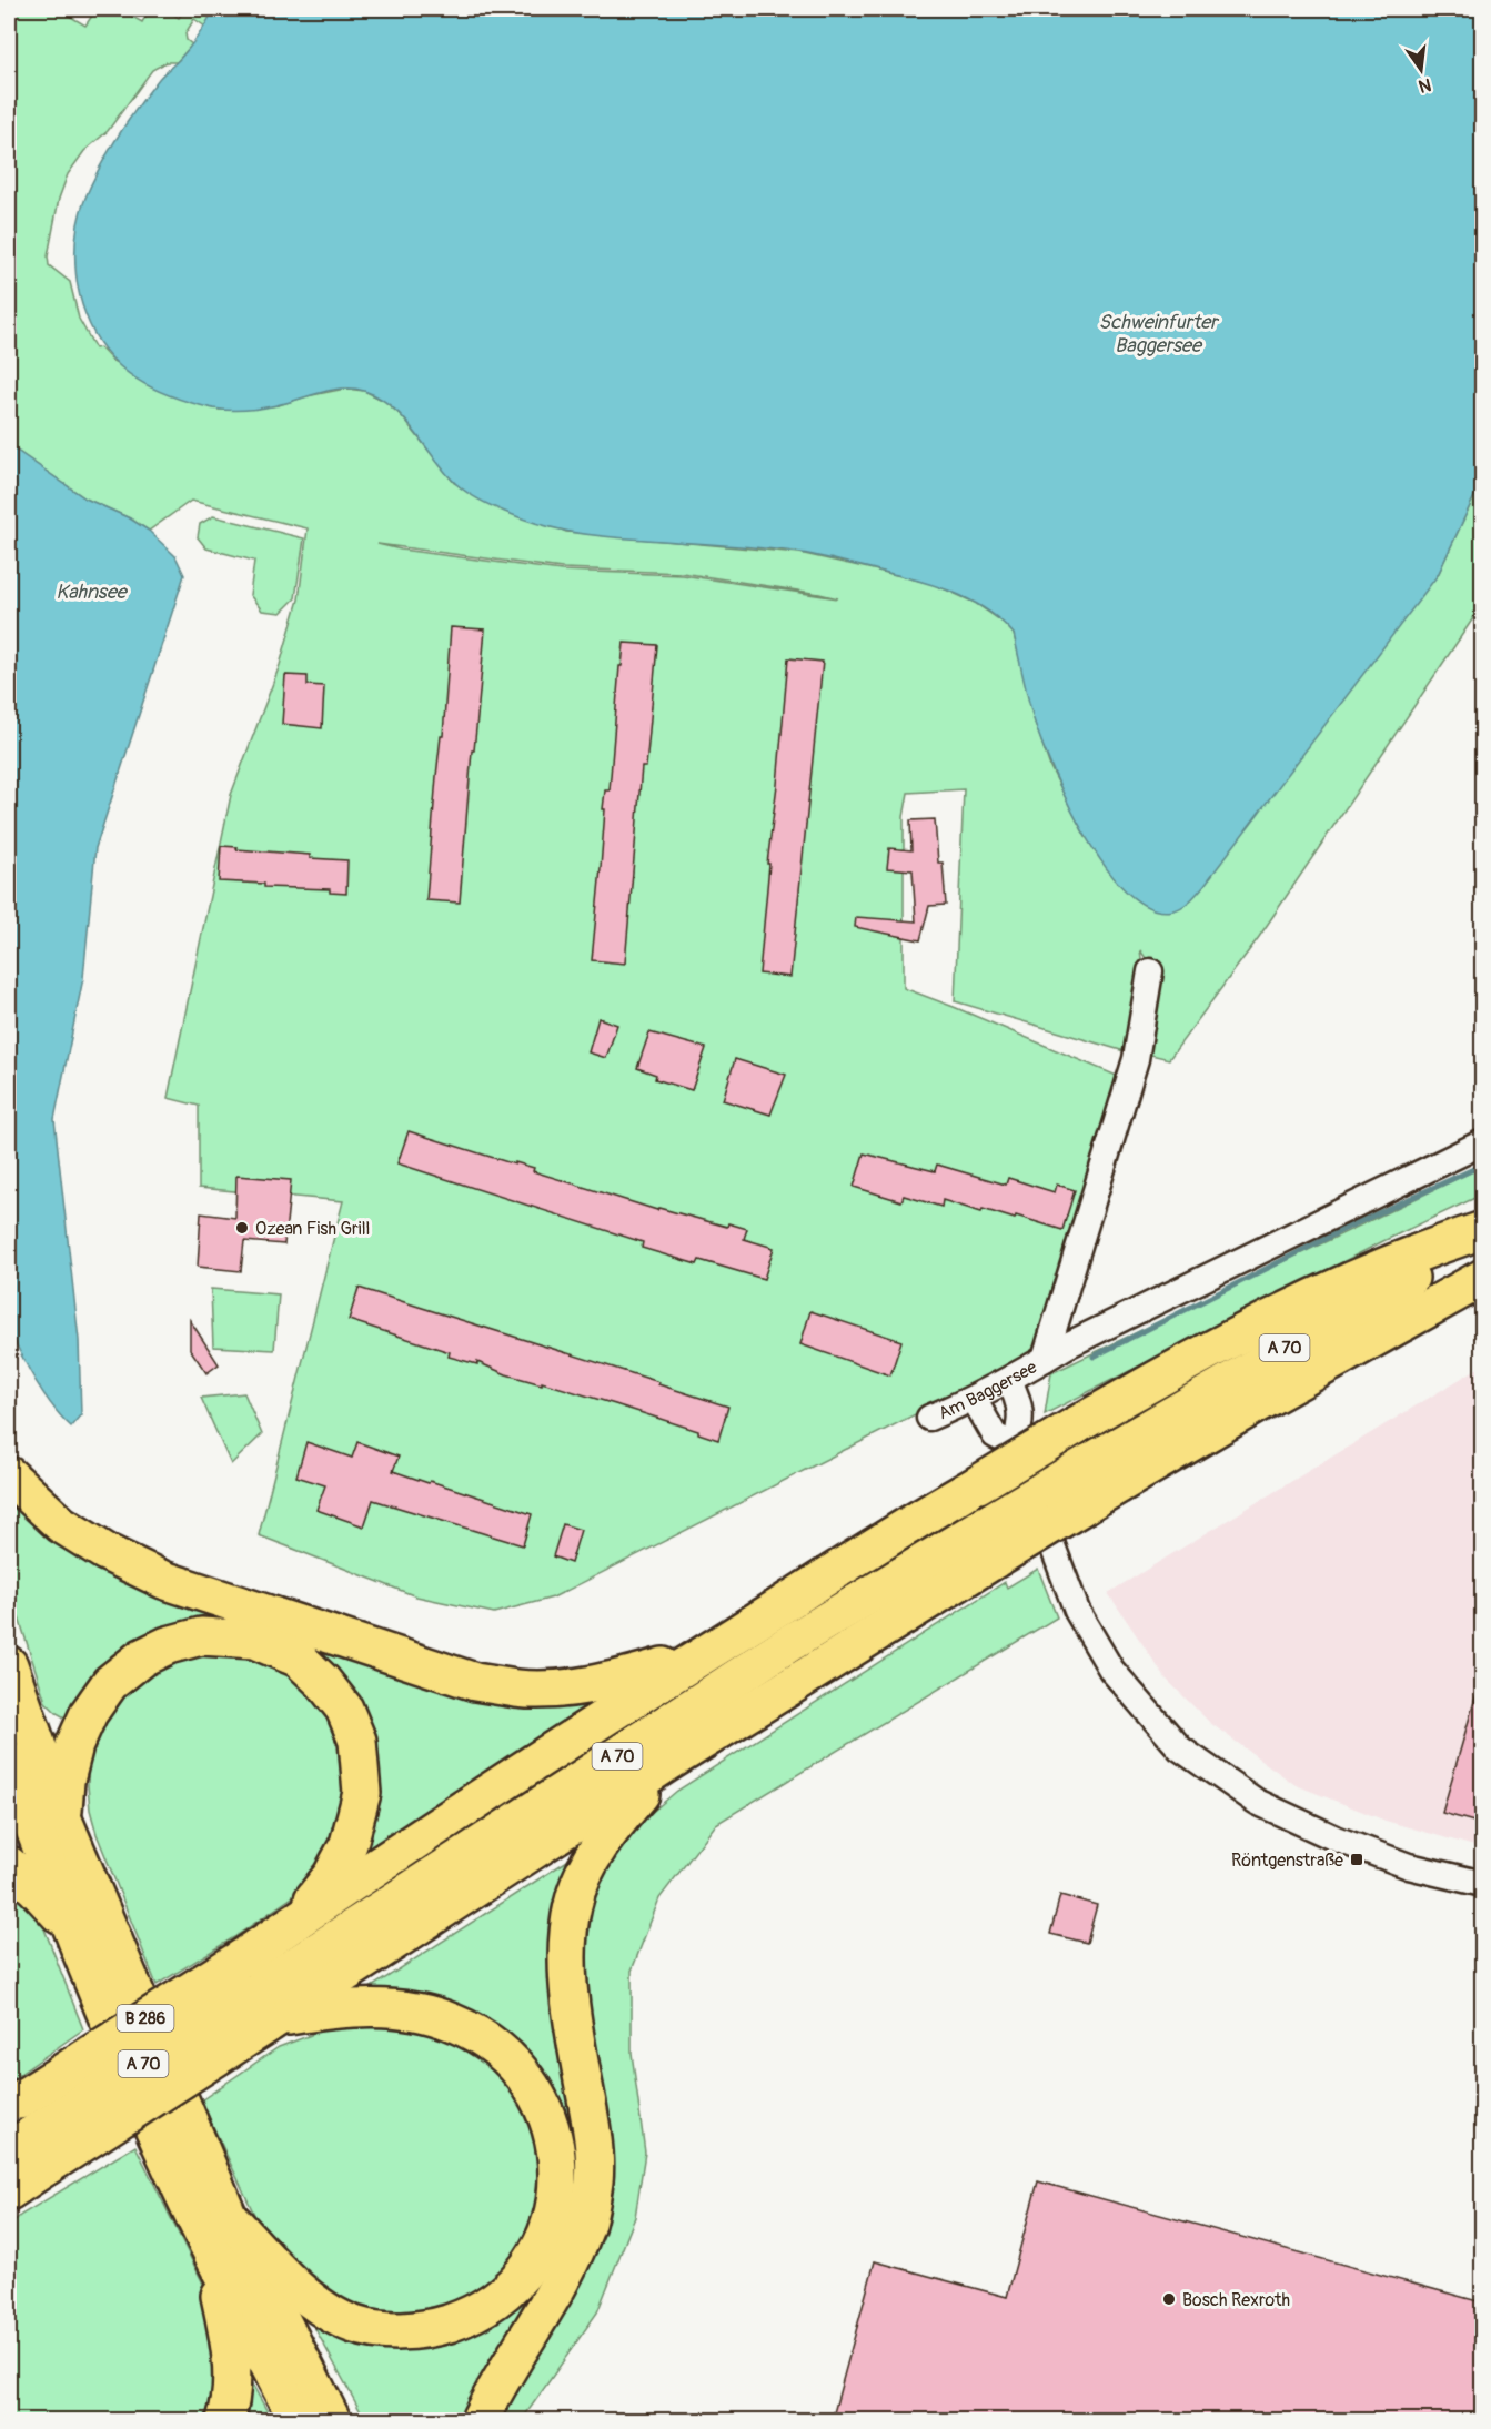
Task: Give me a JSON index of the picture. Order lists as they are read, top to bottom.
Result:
{
  "streets": {
    "highway": ["A 70", "B 286"],
    "street": ["Am Baggersee"]
  },
  "water": ["Schweinfurter Baggersee", "Kahnsee"],
  "places": {
    "other": ["Ozean Fish Grill", "Bosch Rexroth"],
    "transit": ["Röntgenstraße"]
  },
  "north": "bottom"
}
